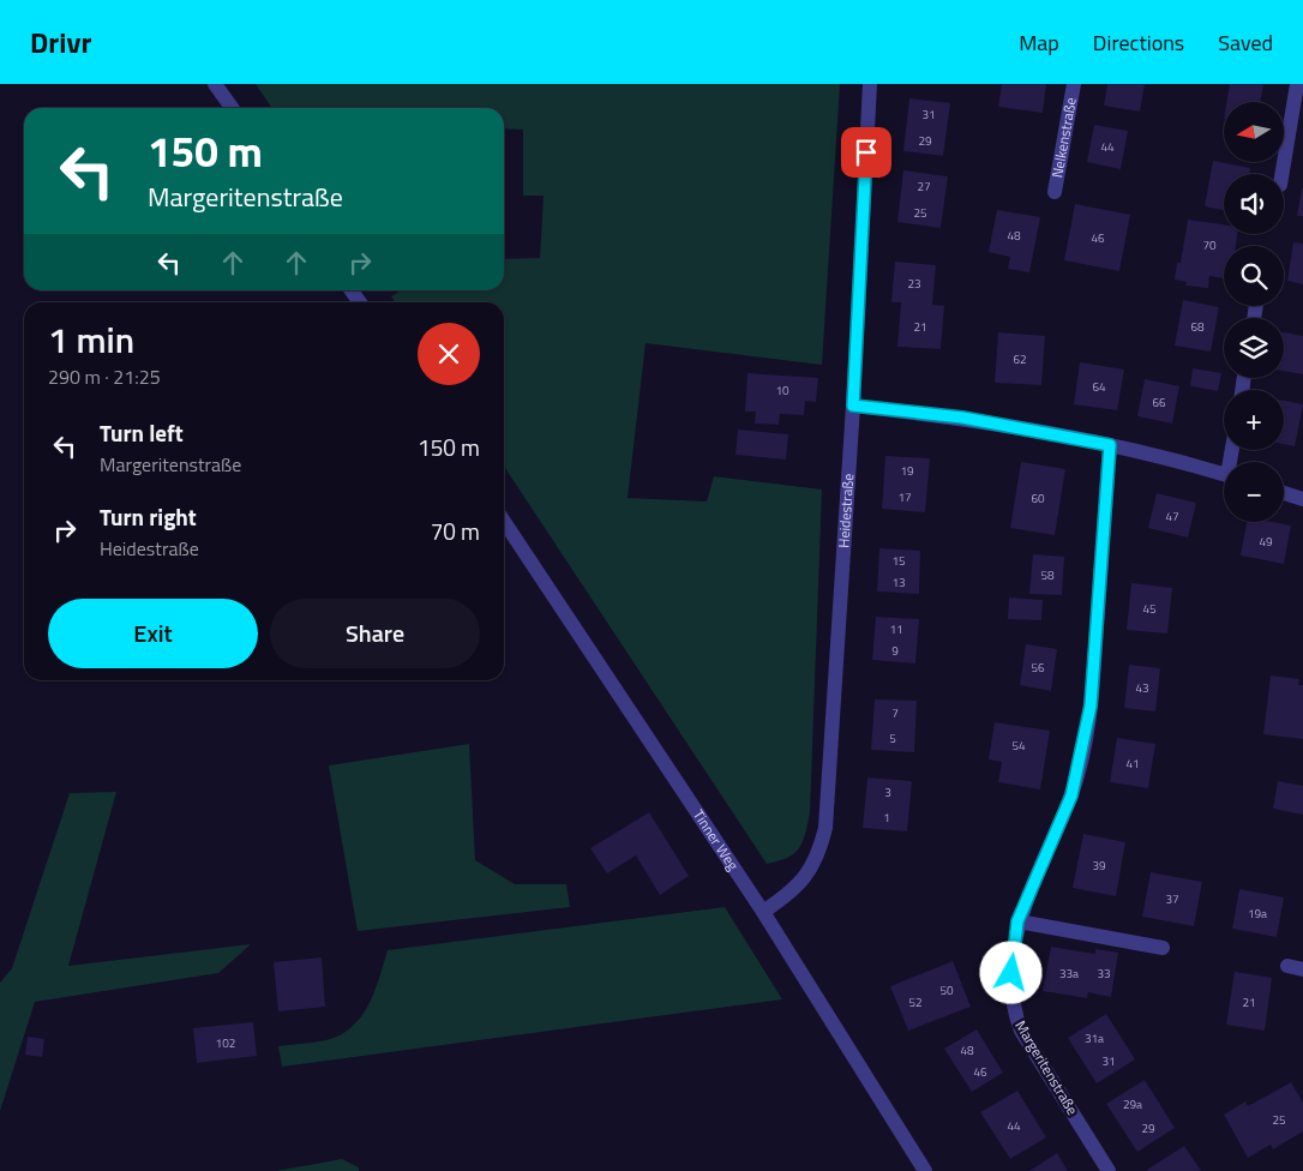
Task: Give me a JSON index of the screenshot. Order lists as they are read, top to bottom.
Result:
{
  "streets": {
    "street": [
      "Nelkenstraße",
      "Heidestraße",
      "Tinner Weg",
      "Margeritenstraße"
    ]
  },
  "crossings": [
    ["Heidestraße", "Tinner Weg"]
  ],
  "house_numbers": [
    "31",
    "29",
    "44",
    "27",
    "25",
    "48",
    "46",
    "70",
    "23",
    "21",
    "68",
    "62",
    "64",
    "10",
    "66",
    "19",
    "17",
    "60",
    "47",
    "49",
    "15",
    "58",
    "13",
    "45",
    "11",
    "9",
    "56",
    "43",
    "7",
    "5",
    "54",
    "41",
    "3",
    "1",
    "39",
    "37",
    "19a",
    "33a",
    "33",
    "50",
    "52",
    "21",
    "31a",
    "102",
    "48",
    "31",
    "46",
    "29a",
    "25",
    "44",
    "29"
  ],
  "north": "left",
  "page": {
    "header": "Drivr",
    "nav": ["Map", "Directions", "Saved"],
    "map_buttons": ["+", "−"],
    "turn": ["150 m", "Margeritenstraße"],
    "heading": ["1 min", "290 m · 21:25"],
    "list": [
      {
        "name": "Turn left",
        "note": "Margeritenstraße",
        "value": "150 m"
      },
      {
        "name": "Turn right",
        "note": "Heidestraße",
        "value": "70 m"
      }
    ],
    "buttons": ["Exit", "Share"]
  }
}
